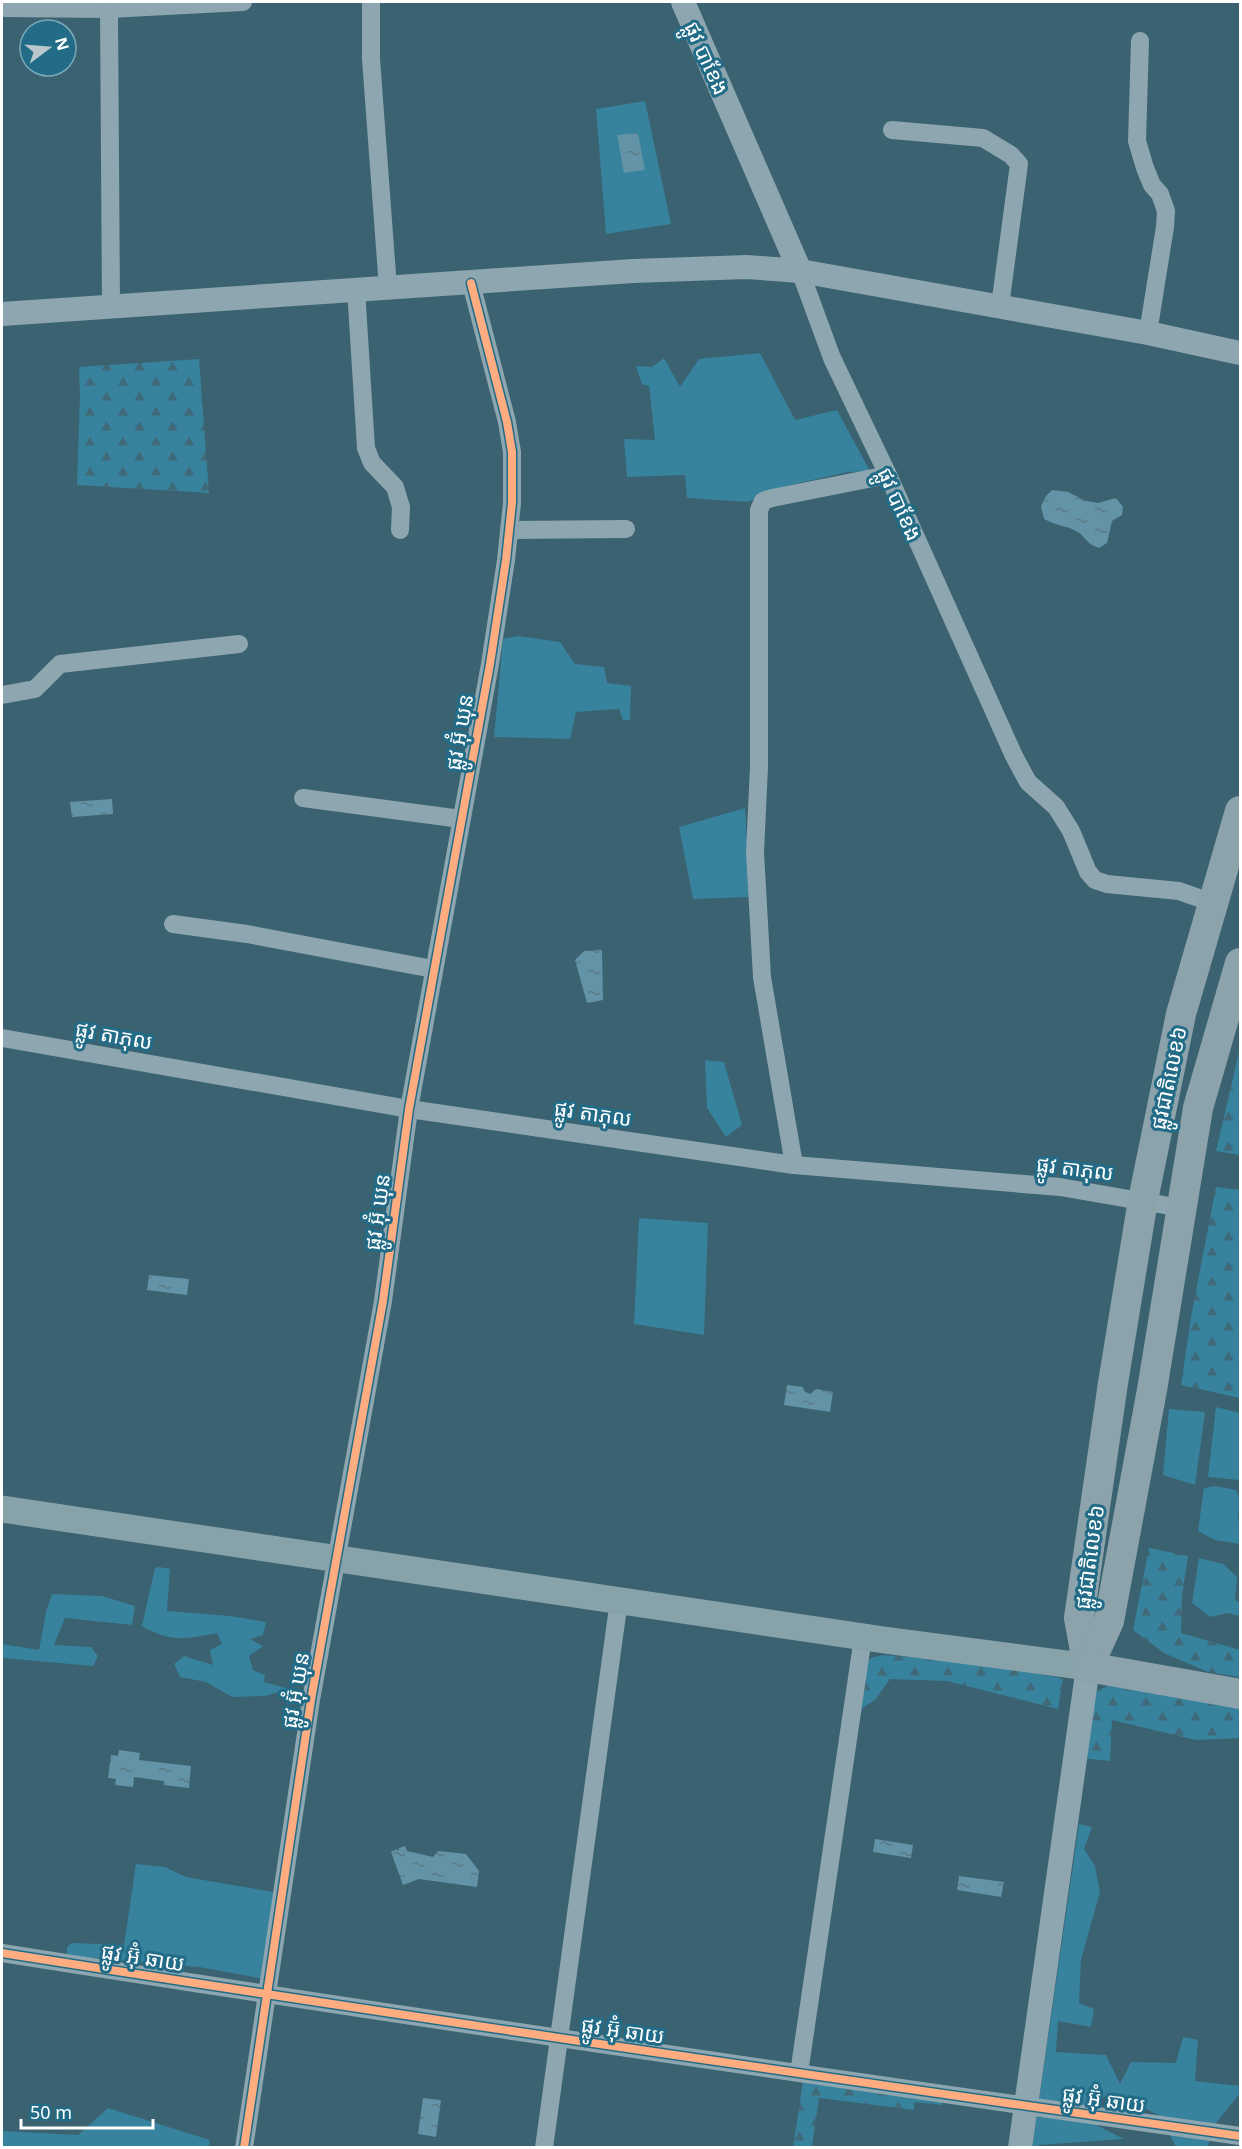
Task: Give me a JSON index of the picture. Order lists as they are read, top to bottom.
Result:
{
  "streets": {
    "main road": ["ផ្លូវជាតិលេខ៦"],
    "street": [
      "ផ្លូវ បាខែង",
      "ផ្លូវ អ៊ុំ ឃុន",
      "ផ្លូវ តាភុល",
      "ផ្លូវ អ៊ុំ ឆាយ"
    ]
  },
  "crossings": [
    ["ផ្លូវ បាខែង", "ផ្លូវជាតិលេខ៦"],
    ["ផ្លូវ អ៊ុំ ឃុន", "ផ្លូវ តាភុល"],
    ["ផ្លូវ អ៊ុំ ឃុន", "ផ្លូវ អ៊ុំ ឆាយ"],
    ["ផ្លូវ តាភុល", "ផ្លូវជាតិលេខ៦"]
  ],
  "scale_bar": "50 m",
  "north": "right"
}
